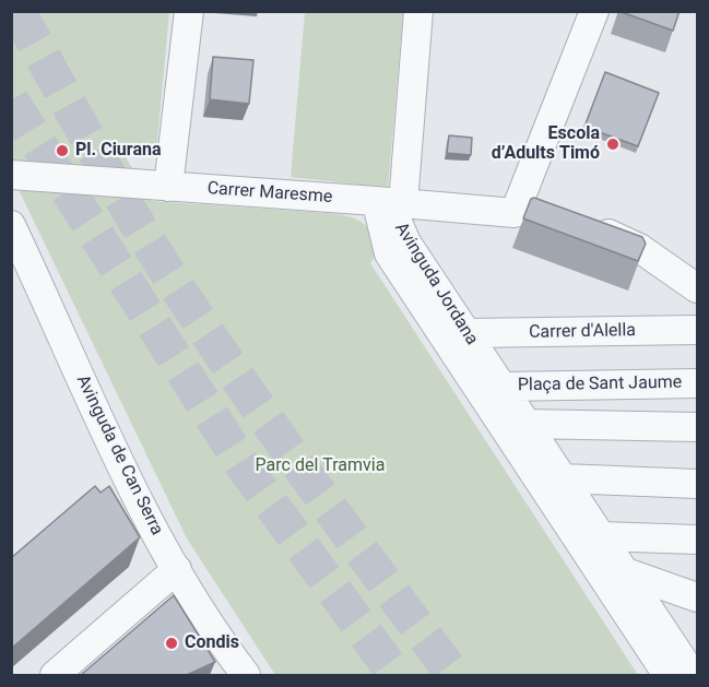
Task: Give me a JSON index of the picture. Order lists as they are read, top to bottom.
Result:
{
  "streets": {
    "street": [
      "Carrer Maresme",
      "Avinguda Jordana",
      "Carrer d'Alella",
      "Plaça de Sant Jaume",
      "Avinguda de Can Serra"
    ]
  },
  "crossings": [
    ["Carrer Maresme", "Avinguda Jordana"],
    ["Avinguda Jordana", "Carrer d'Alella"],
    ["Avinguda Jordana", "Plaça de Sant Jaume"]
  ],
  "parks": ["Parc del Tramvia"],
  "places": ["Escola d’Adults Timó", "Pl. Ciurana", "Condis"]
}
